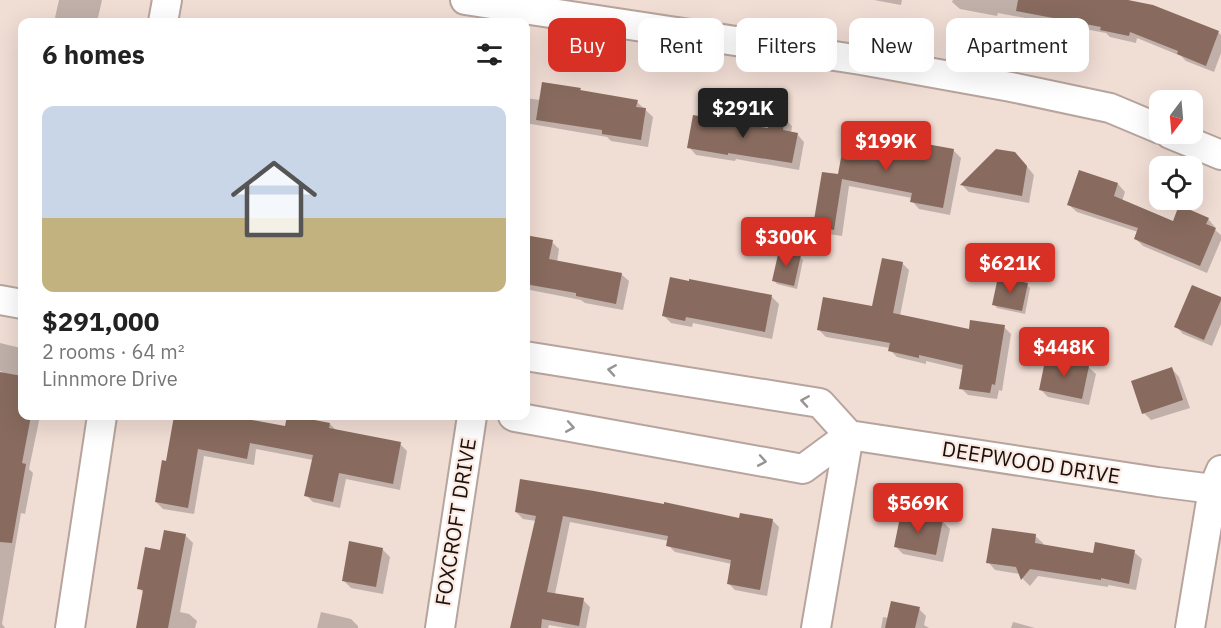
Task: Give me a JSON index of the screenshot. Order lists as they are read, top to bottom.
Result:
{
  "streets": {
    "street": ["DEEPWOOD DRIVE", "FOXCROFT DRIVE"]
  },
  "north": "bottom",
  "page": {
    "chip": [
      "Buy",
      "Rent",
      "Filters",
      "New",
      "Apartment"
    ],
    "heading": "6 homes",
    "price": [
      "$291K",
      "$199K",
      "$300K",
      "$621K",
      "$448K",
      "$569K"
    ],
    "list": [
      {
        "name": "$291,000",
        "note": "2 rooms · 64 m² · Linnmore Drive"
      }
    ]
  }
}
